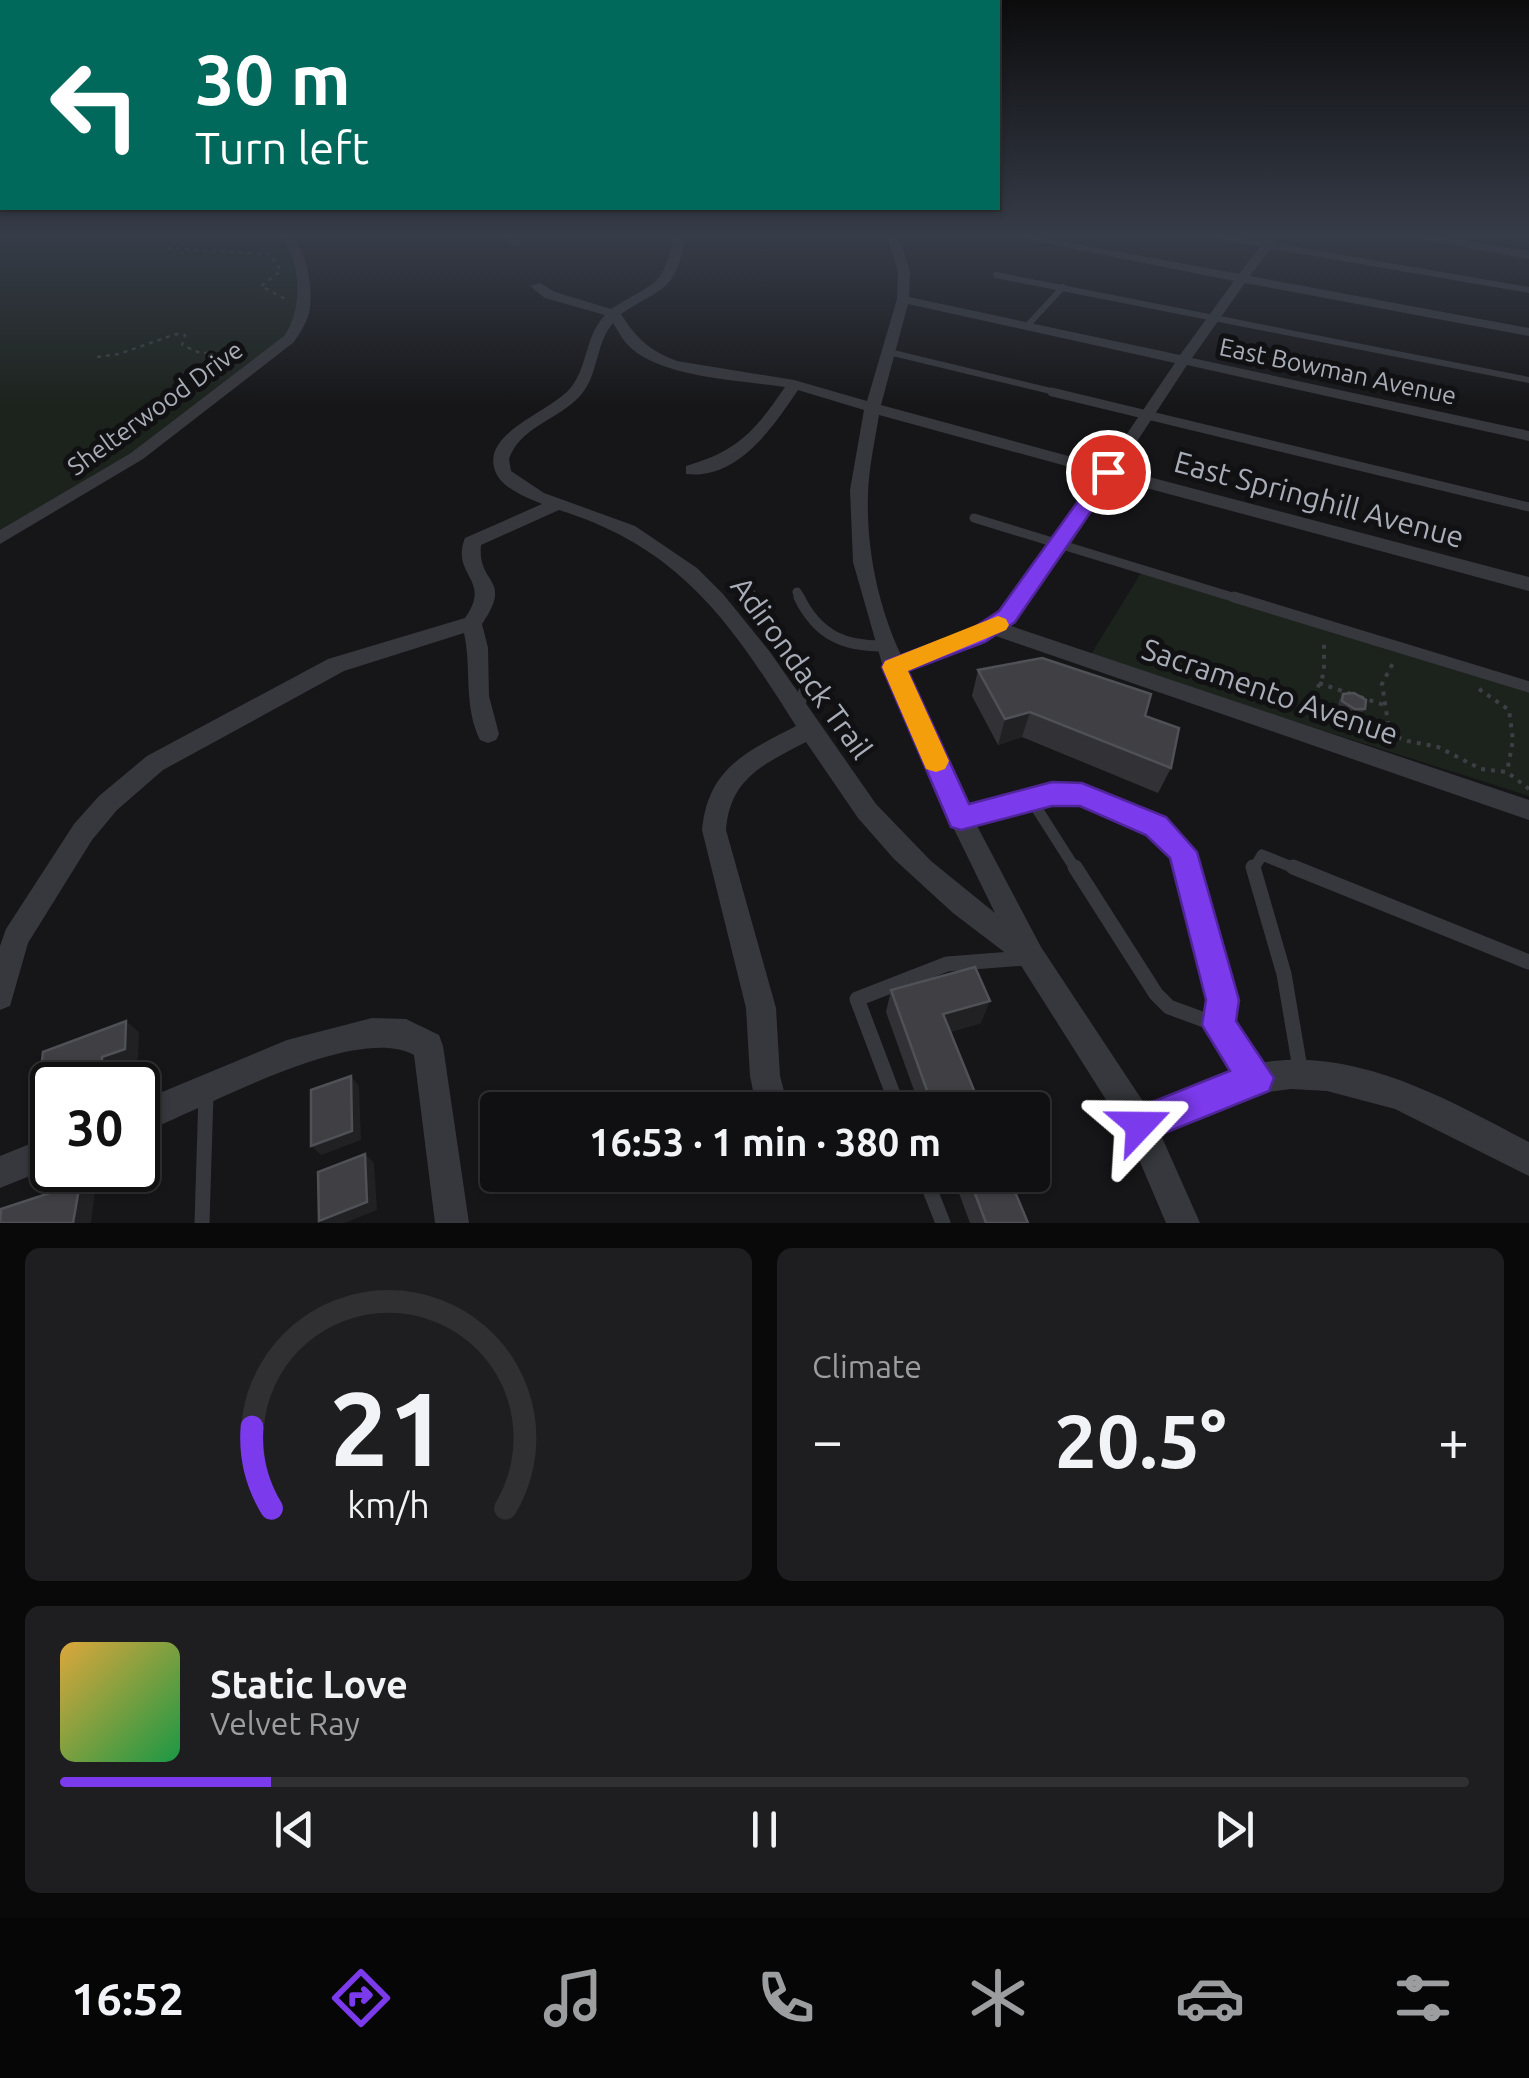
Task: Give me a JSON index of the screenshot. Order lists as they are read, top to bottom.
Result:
{
  "streets": {
    "street": [
      "East Bowman Avenue",
      "Shelterwood Drive",
      "East Springhill Avenue",
      "Adirondack Trail",
      "Sacramento Avenue"
    ]
  },
  "crossings": [
    ["East Springhill Avenue", "Adirondack Trail"]
  ],
  "page": {
    "turn": ["30 m", "Turn left"],
    "limit": "30",
    "trip": "16:53 · 1 min · 380 m",
    "tile": "Climate",
    "heat": ["−", "20.5°", "+"],
    "song": ["Static Love", "Velvet Ray"],
    "tabs": "16:52",
    "gauge": ["21", "km/h"]
  }
}
